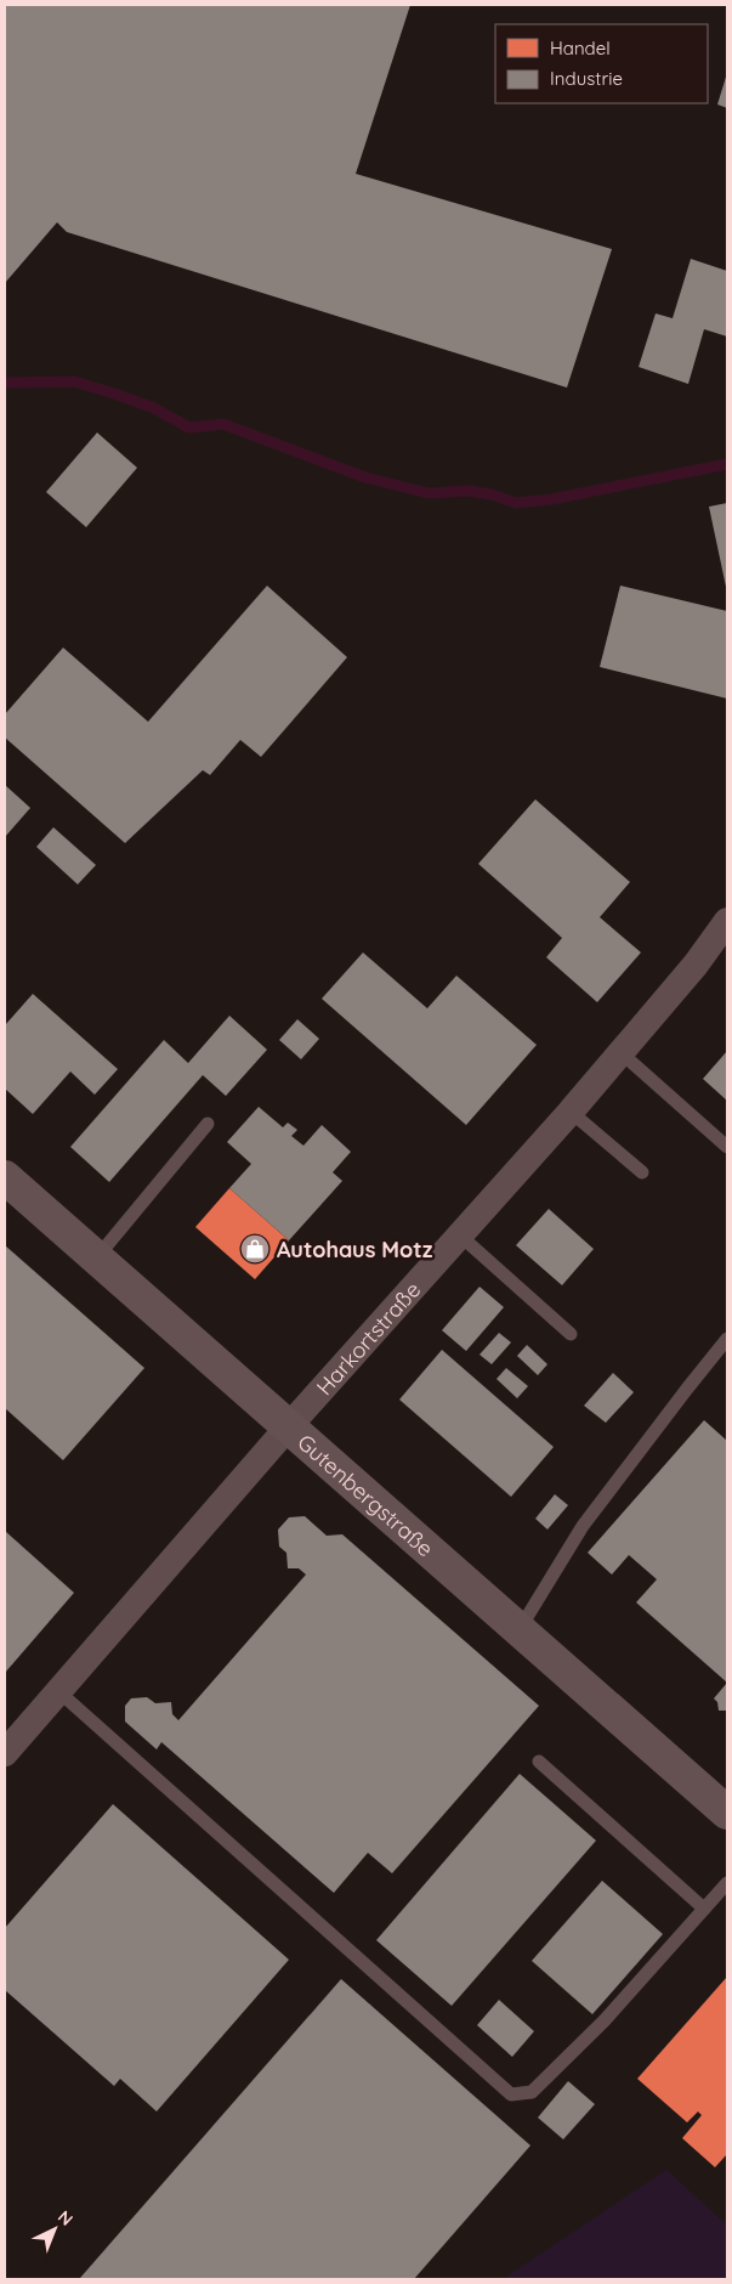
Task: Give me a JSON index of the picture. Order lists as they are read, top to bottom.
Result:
{
  "streets": {
    "street": ["Harkortstraße", "Gutenbergstraße"]
  },
  "crossings": [
    ["Harkortstraße", "Gutenbergstraße"]
  ],
  "places": {
    "shop": ["Autohaus Motz"]
  },
  "legend": ["Handel", "Industrie"],
  "north": "top right"
}
